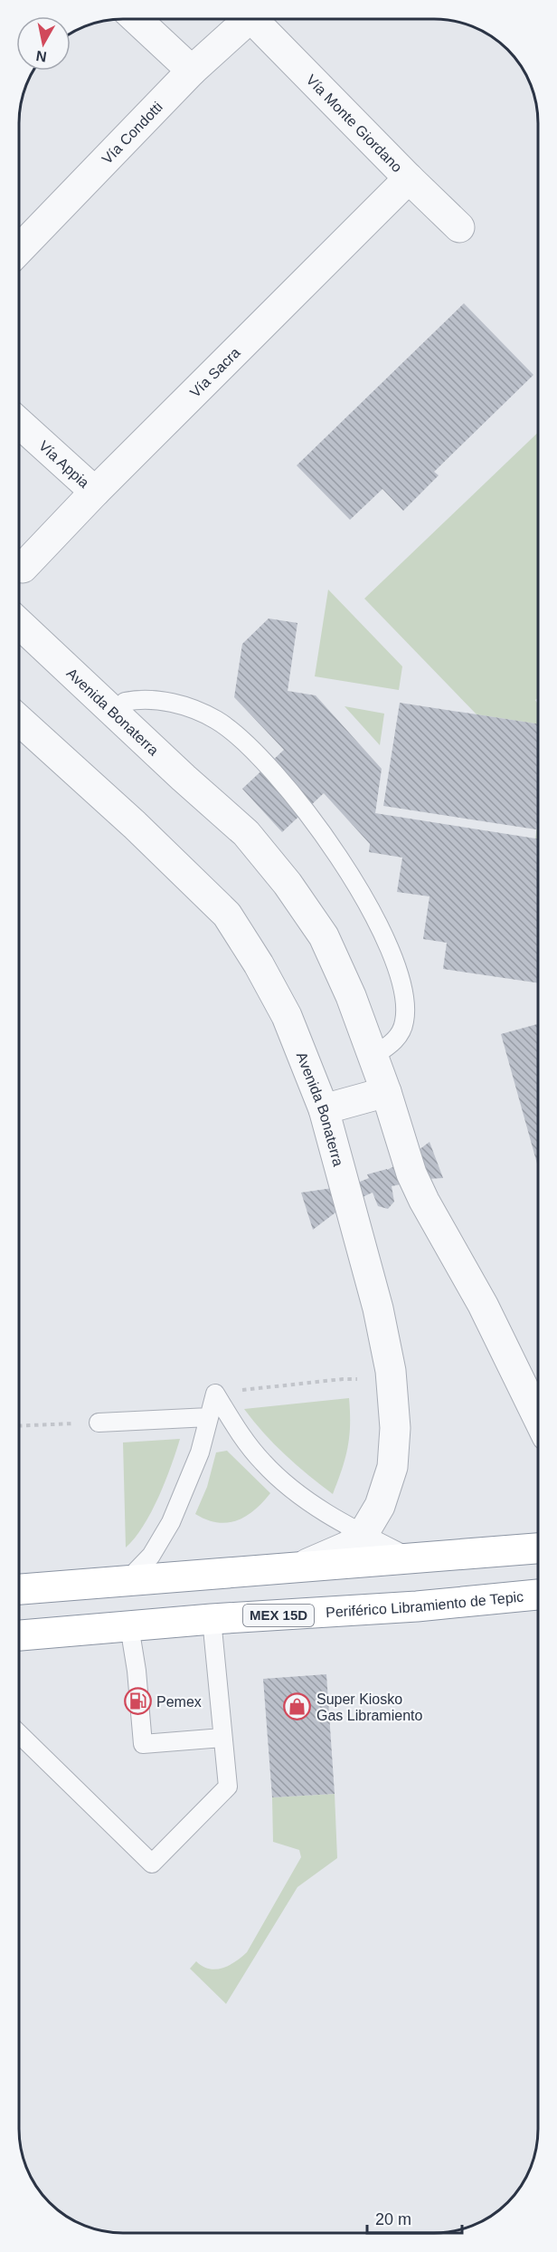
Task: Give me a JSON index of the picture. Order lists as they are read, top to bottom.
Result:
{
  "streets": {
    "highway": ["Periférico Libramiento de Tepic", "MEX 15D"],
    "street": [
      "Vía Monte Giordano",
      "Vía Condotti",
      "Vía Sacra",
      "Vía Appia",
      "Avenida Bonaterra"
    ]
  },
  "crossings": [
    ["Vía Monte Giordano", "Vía Sacra"],
    ["Vía Sacra", "Vía Appia"]
  ],
  "places": {
    "fuel station": ["Pemex"],
    "shop": ["Super Kiosko Gas Libramiento"]
  },
  "scale_bar": "20 m",
  "north": "bottom"
}
